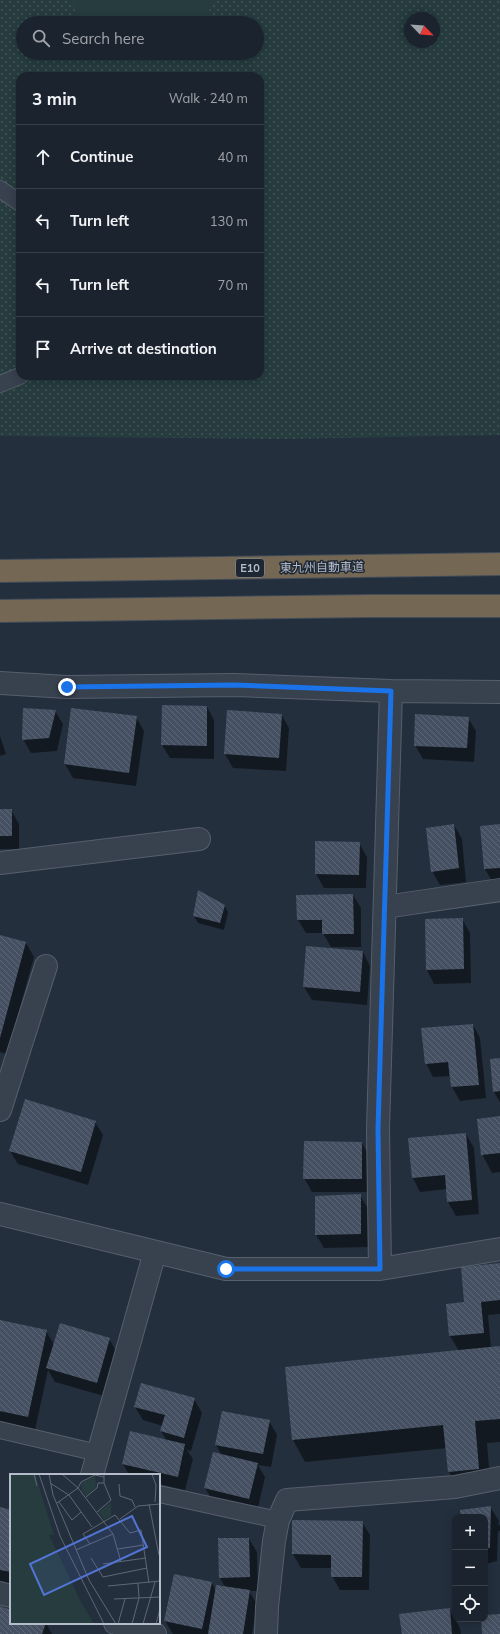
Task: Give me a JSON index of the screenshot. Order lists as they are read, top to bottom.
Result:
{
  "streets": {
    "highway": ["東九州自動車道", "E10"]
  },
  "north": "bottom right",
  "page": {
    "search": "Search here",
    "heading": ["3 min", "Walk · 240 m"],
    "list": [
      ["Continue", "40 m"],
      ["Turn left", "130 m"],
      ["Turn left", "70 m"],
      "Arrive at destination"
    ],
    "map_buttons": ["+", "−"]
  }
}
